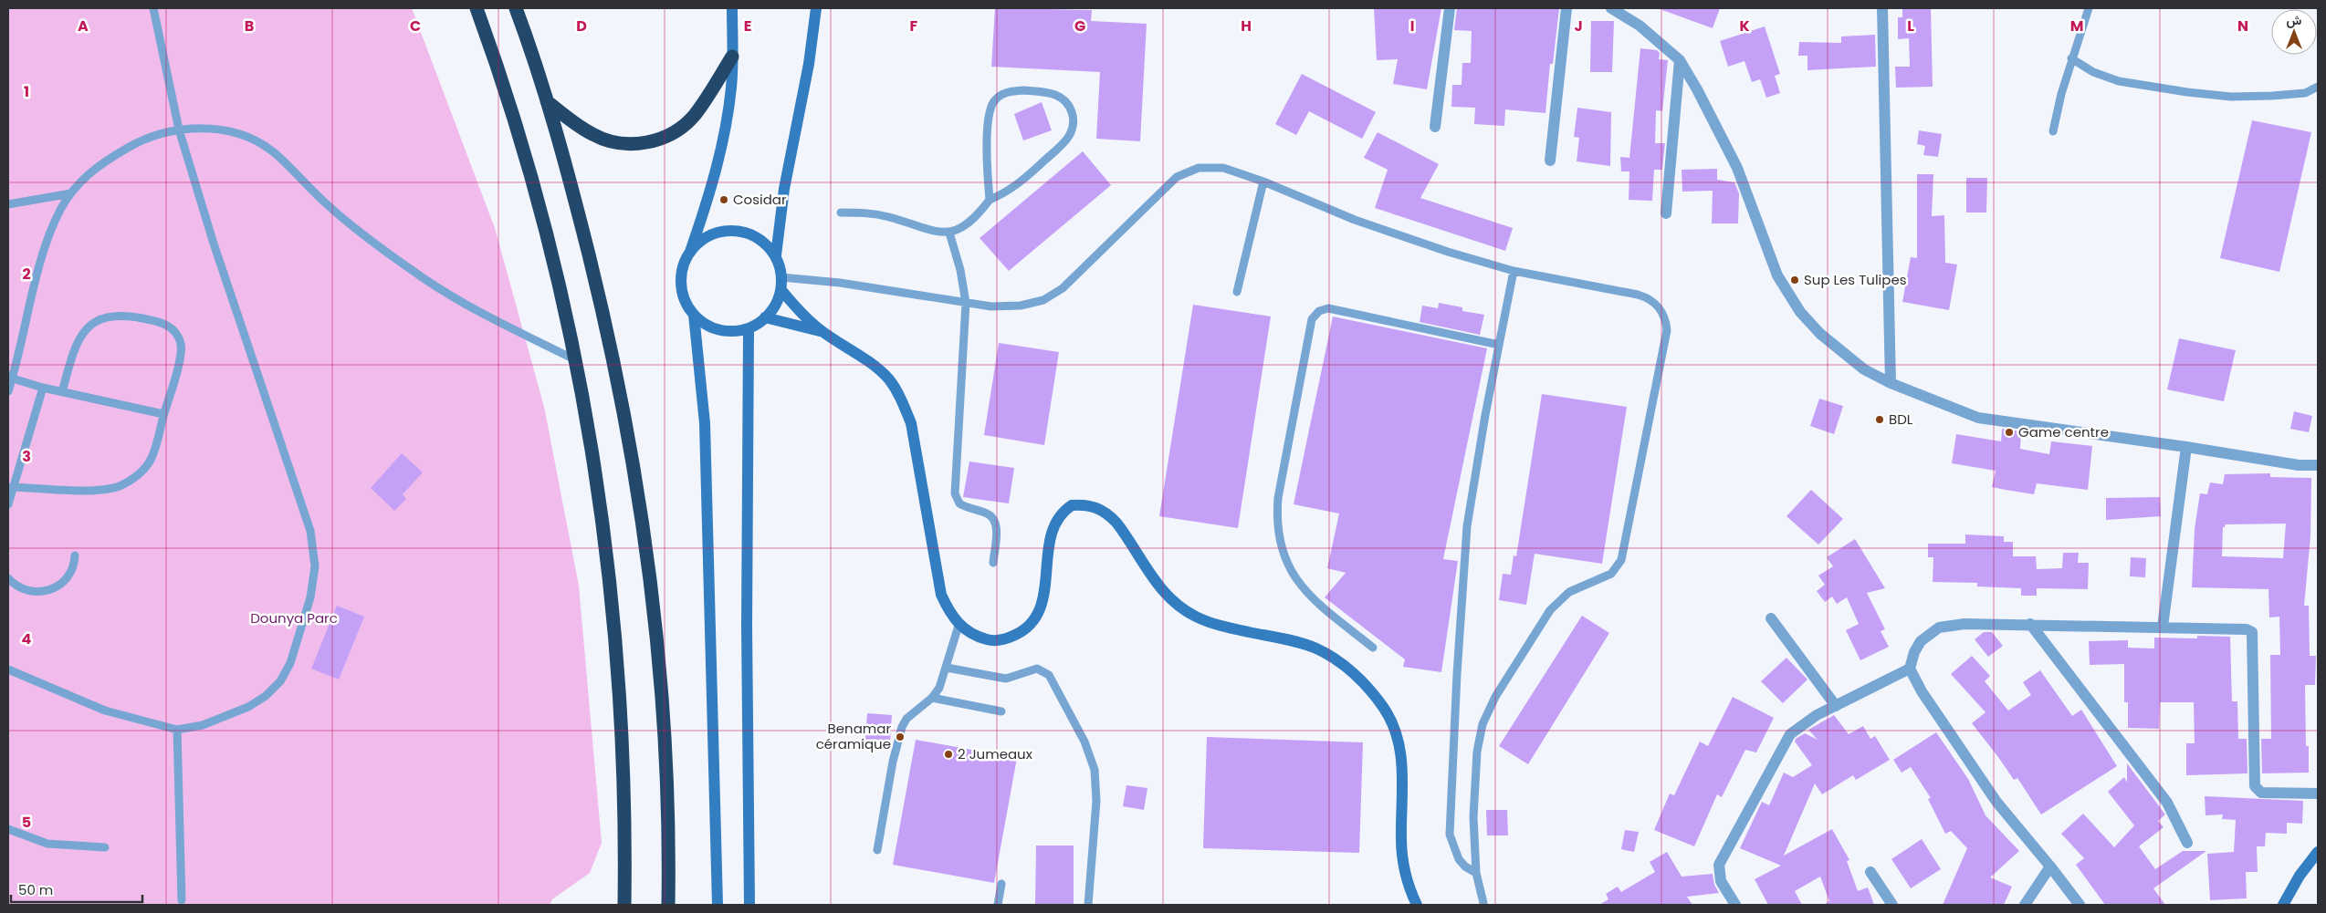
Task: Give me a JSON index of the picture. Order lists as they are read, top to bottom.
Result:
{
  "parks": ["Dounya Parc"],
  "places": [
    "Cosidar",
    "Sup Les Tulipes",
    "BDL",
    "Game centre",
    "Benamar céramique",
    "2 Jumeaux"
  ],
  "scale_bar": "50 m",
  "north": "top",
  "grid": {
    "columns": [
      "A",
      "B",
      "C",
      "D",
      "E",
      "F",
      "G",
      "H",
      "I",
      "J",
      "K",
      "L",
      "M",
      "N"
    ],
    "rows": [
      "1",
      "2",
      "3",
      "4",
      "5"
    ]
  }
}
